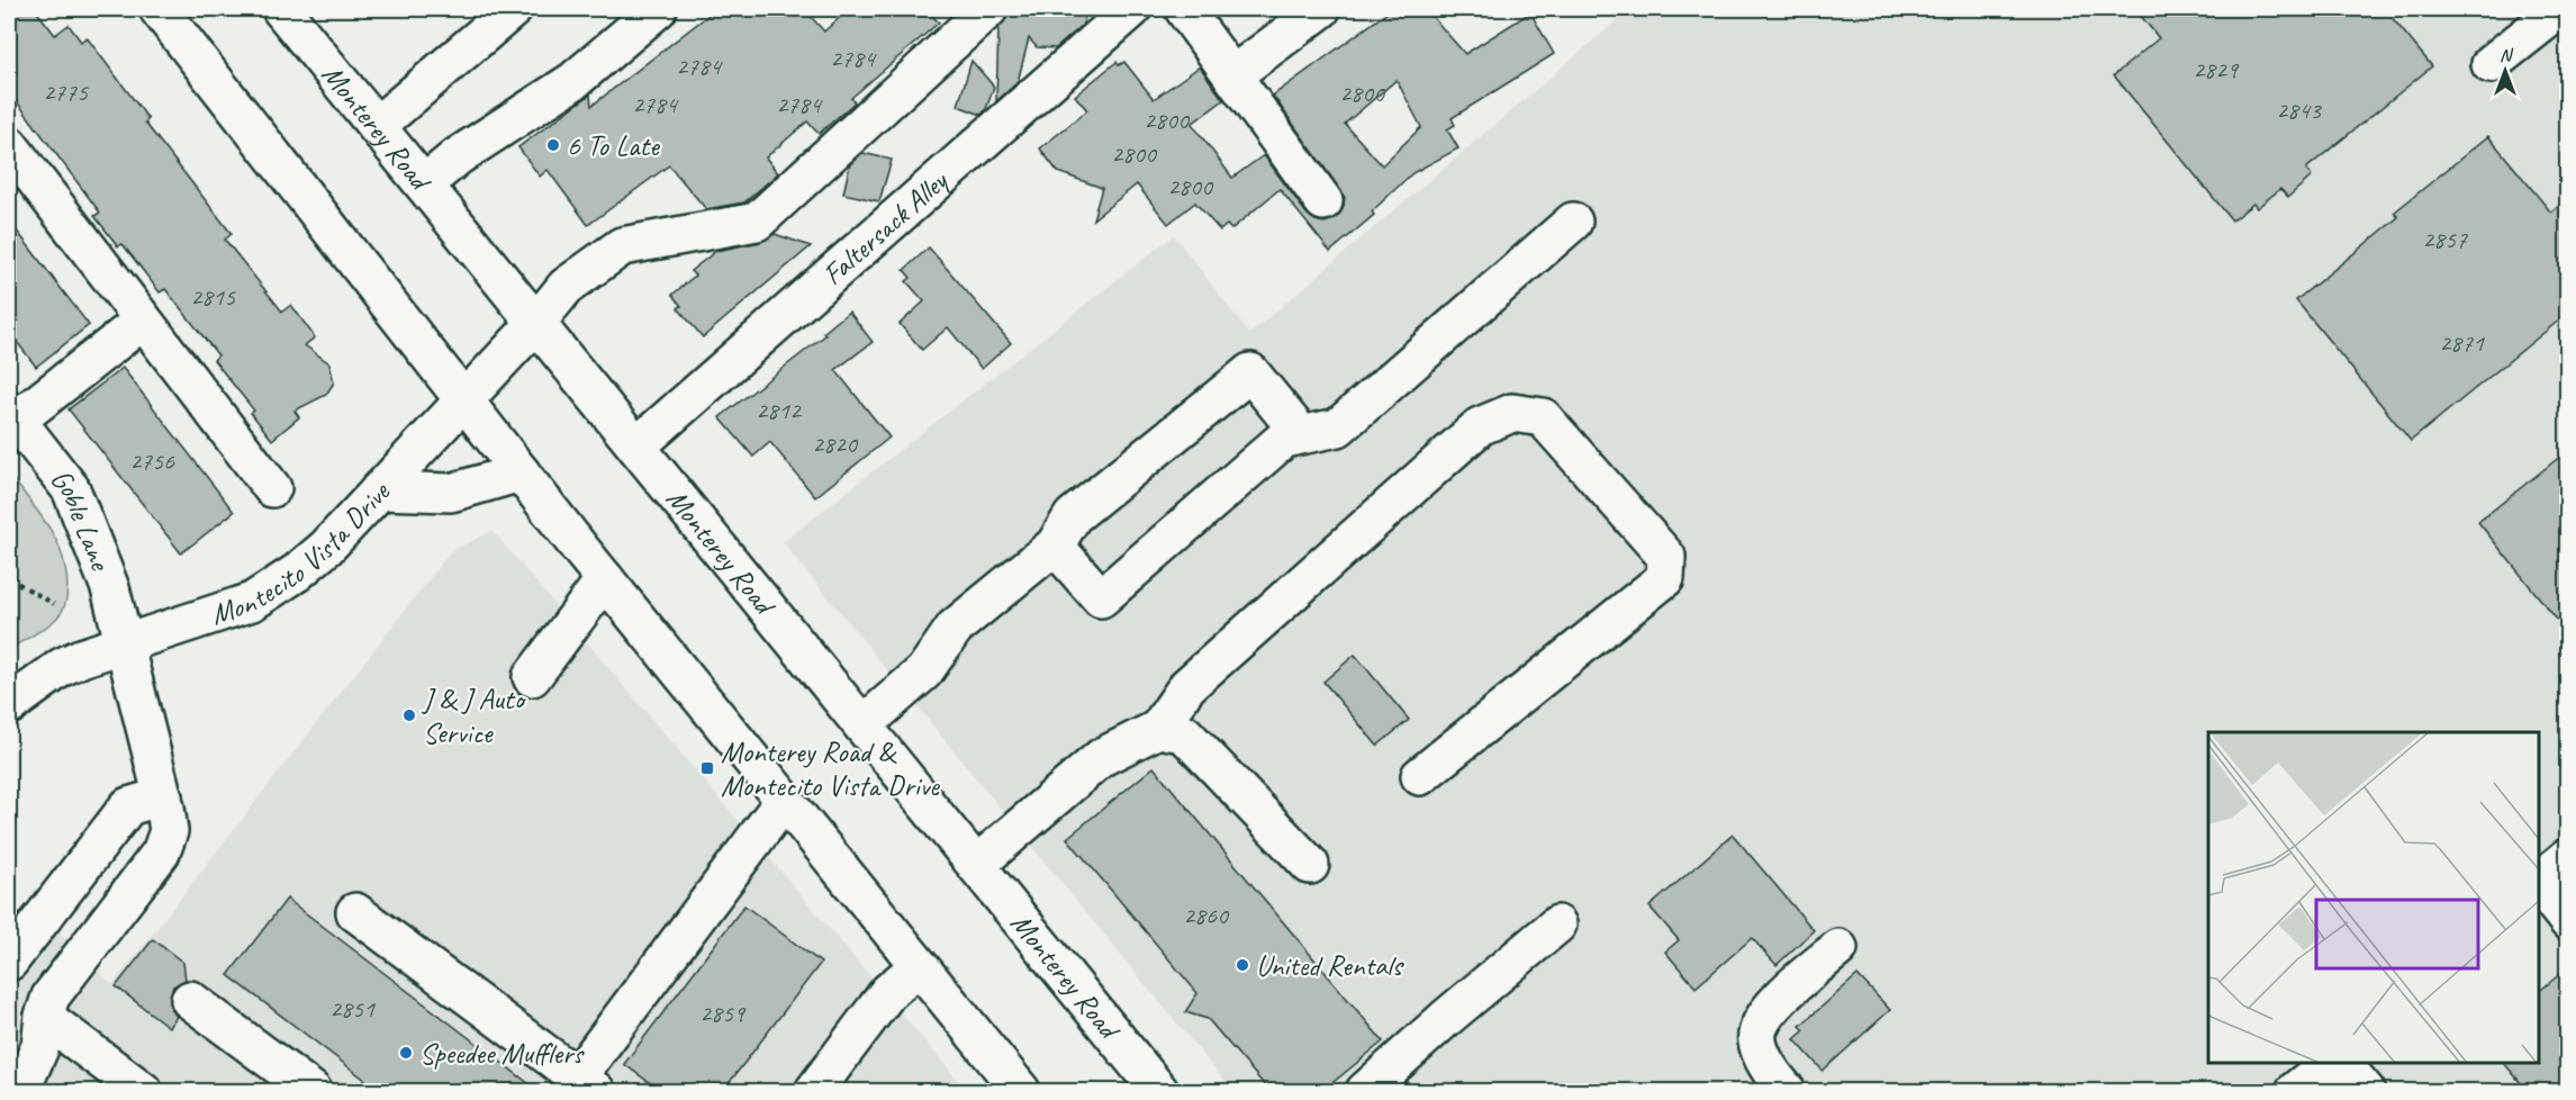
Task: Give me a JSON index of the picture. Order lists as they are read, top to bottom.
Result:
{
  "streets": {
    "main road": [
      "Monterey Road",
      "Faltersack Alley",
      "Goble Lane",
      "Montecito Vista Drive"
    ]
  },
  "crossings": [
    ["Monterey Road", "Faltersack Alley"],
    ["Monterey Road", "Montecito Vista Drive"],
    ["Goble Lane", "Montecito Vista Drive"]
  ],
  "places": {
    "other": [
      "6 To Late",
      "J & J Auto Service",
      "United Rentals",
      "Speedee Mufflers"
    ],
    "transit": ["Monterey Road & Montecito Vista Drive"]
  },
  "house_numbers": [
    "2784",
    "2784",
    "2829",
    "2775",
    "2800",
    "2784",
    "2784",
    "2843",
    "2800",
    "2800",
    "2800",
    "2857",
    "2815",
    "2871",
    "2812",
    "2820",
    "2756",
    "2860",
    "2851",
    "2859"
  ],
  "north": "top"
}
